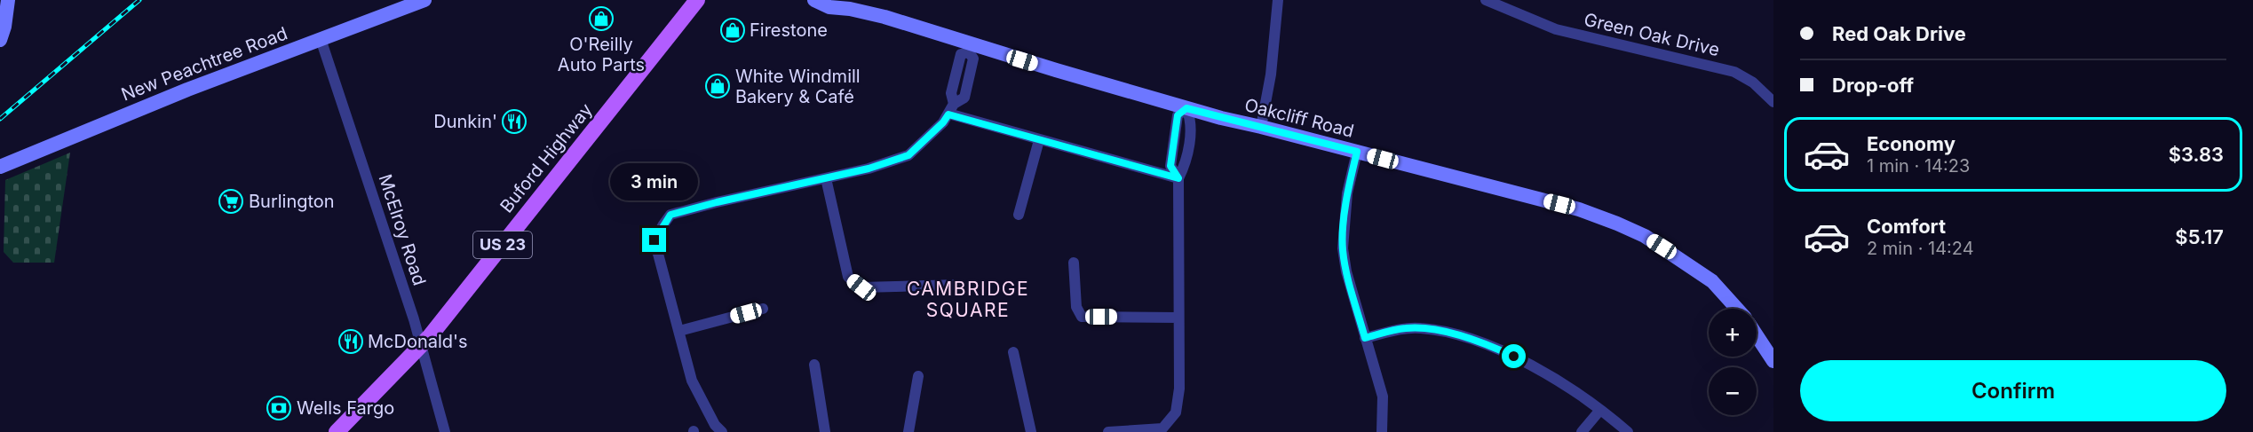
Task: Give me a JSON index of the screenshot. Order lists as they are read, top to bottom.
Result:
{
  "streets": {
    "main road": [
      "New Peachtree Road",
      "Oakcliff Road",
      "Buford Highway",
      "US 23"
    ],
    "street": ["Green Oak Drive", "McElroy Road"]
  },
  "crossings": [
    ["New Peachtree Road", "McElroy Road"],
    ["Buford Highway", "McElroy Road"]
  ],
  "districts": ["CAMBRIDGE SQUARE"],
  "places": {
    "shop": ["O'Reilly Auto Parts", "Firestone", "White Windmill Bakery & Café"],
    "restaurant": ["Dunkin'", "McDonald's"],
    "supermarket": ["Burlington"],
    "bank": ["Wells Fargo"]
  },
  "page": {
    "banner": ["Red Oak Drive", "Drop-off"],
    "list": [
      {
        "name": "Economy",
        "note": "1 min · 14:23",
        "value": "$3.83"
      },
      {
        "name": "Comfort",
        "note": "2 min · 14:24",
        "value": "$5.17"
      }
    ],
    "bubble": "3 min",
    "map_buttons": ["+", "−"],
    "buttons": "Confirm"
  }
}
